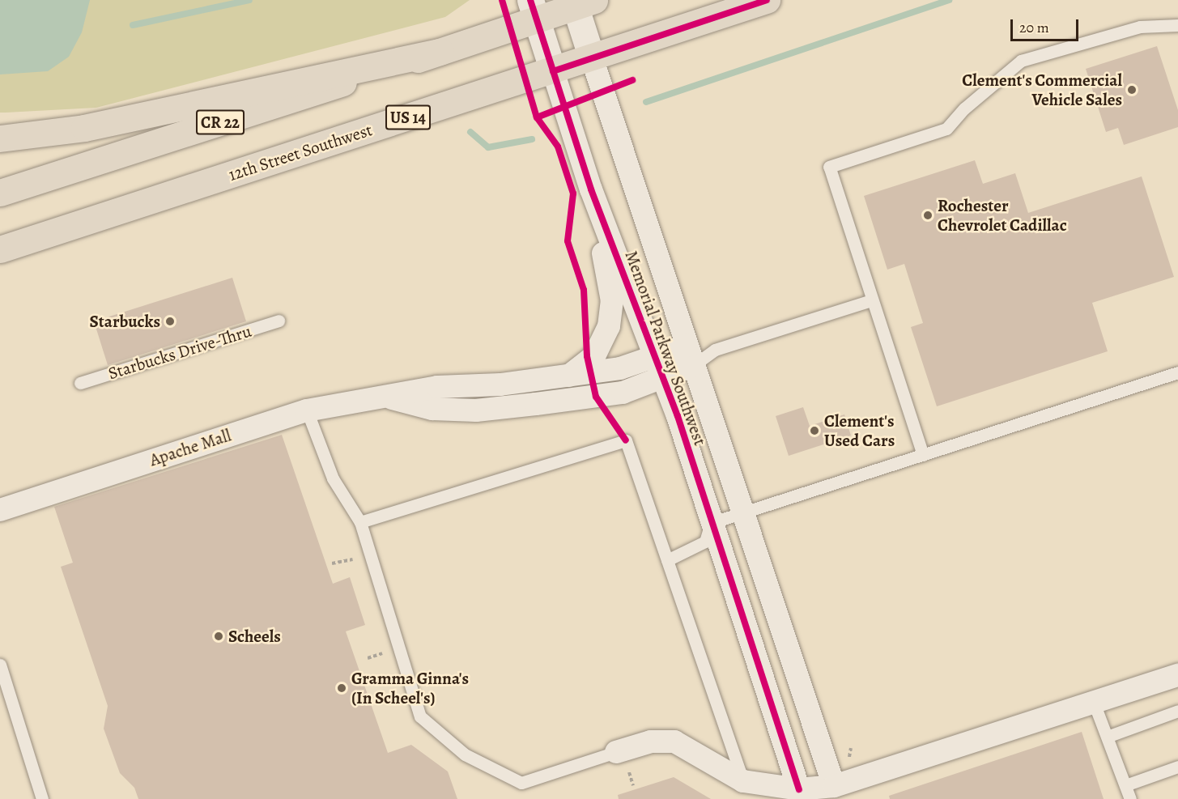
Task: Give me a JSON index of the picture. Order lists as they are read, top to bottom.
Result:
{
  "streets": {
    "main road": ["US 14", "CR 22", "12th Street Southwest"],
    "street": ["Memorial Parkway Southwest", "Apache Mall"],
    "lane": ["Starbucks Drive-Thru"]
  },
  "crossings": [
    ["12th Street Southwest", "Memorial Parkway Southwest"],
    ["Memorial Parkway Southwest", "Apache Mall"]
  ],
  "places": [
    "Clement's Commercial Vehicle Sales",
    "Rochester Chevrolet Cadillac",
    "Starbucks",
    "Clement's Used Cars",
    "Scheels",
    "Gramma Ginna's (In Scheel's)"
  ],
  "scale_bar": "20 m"
}
